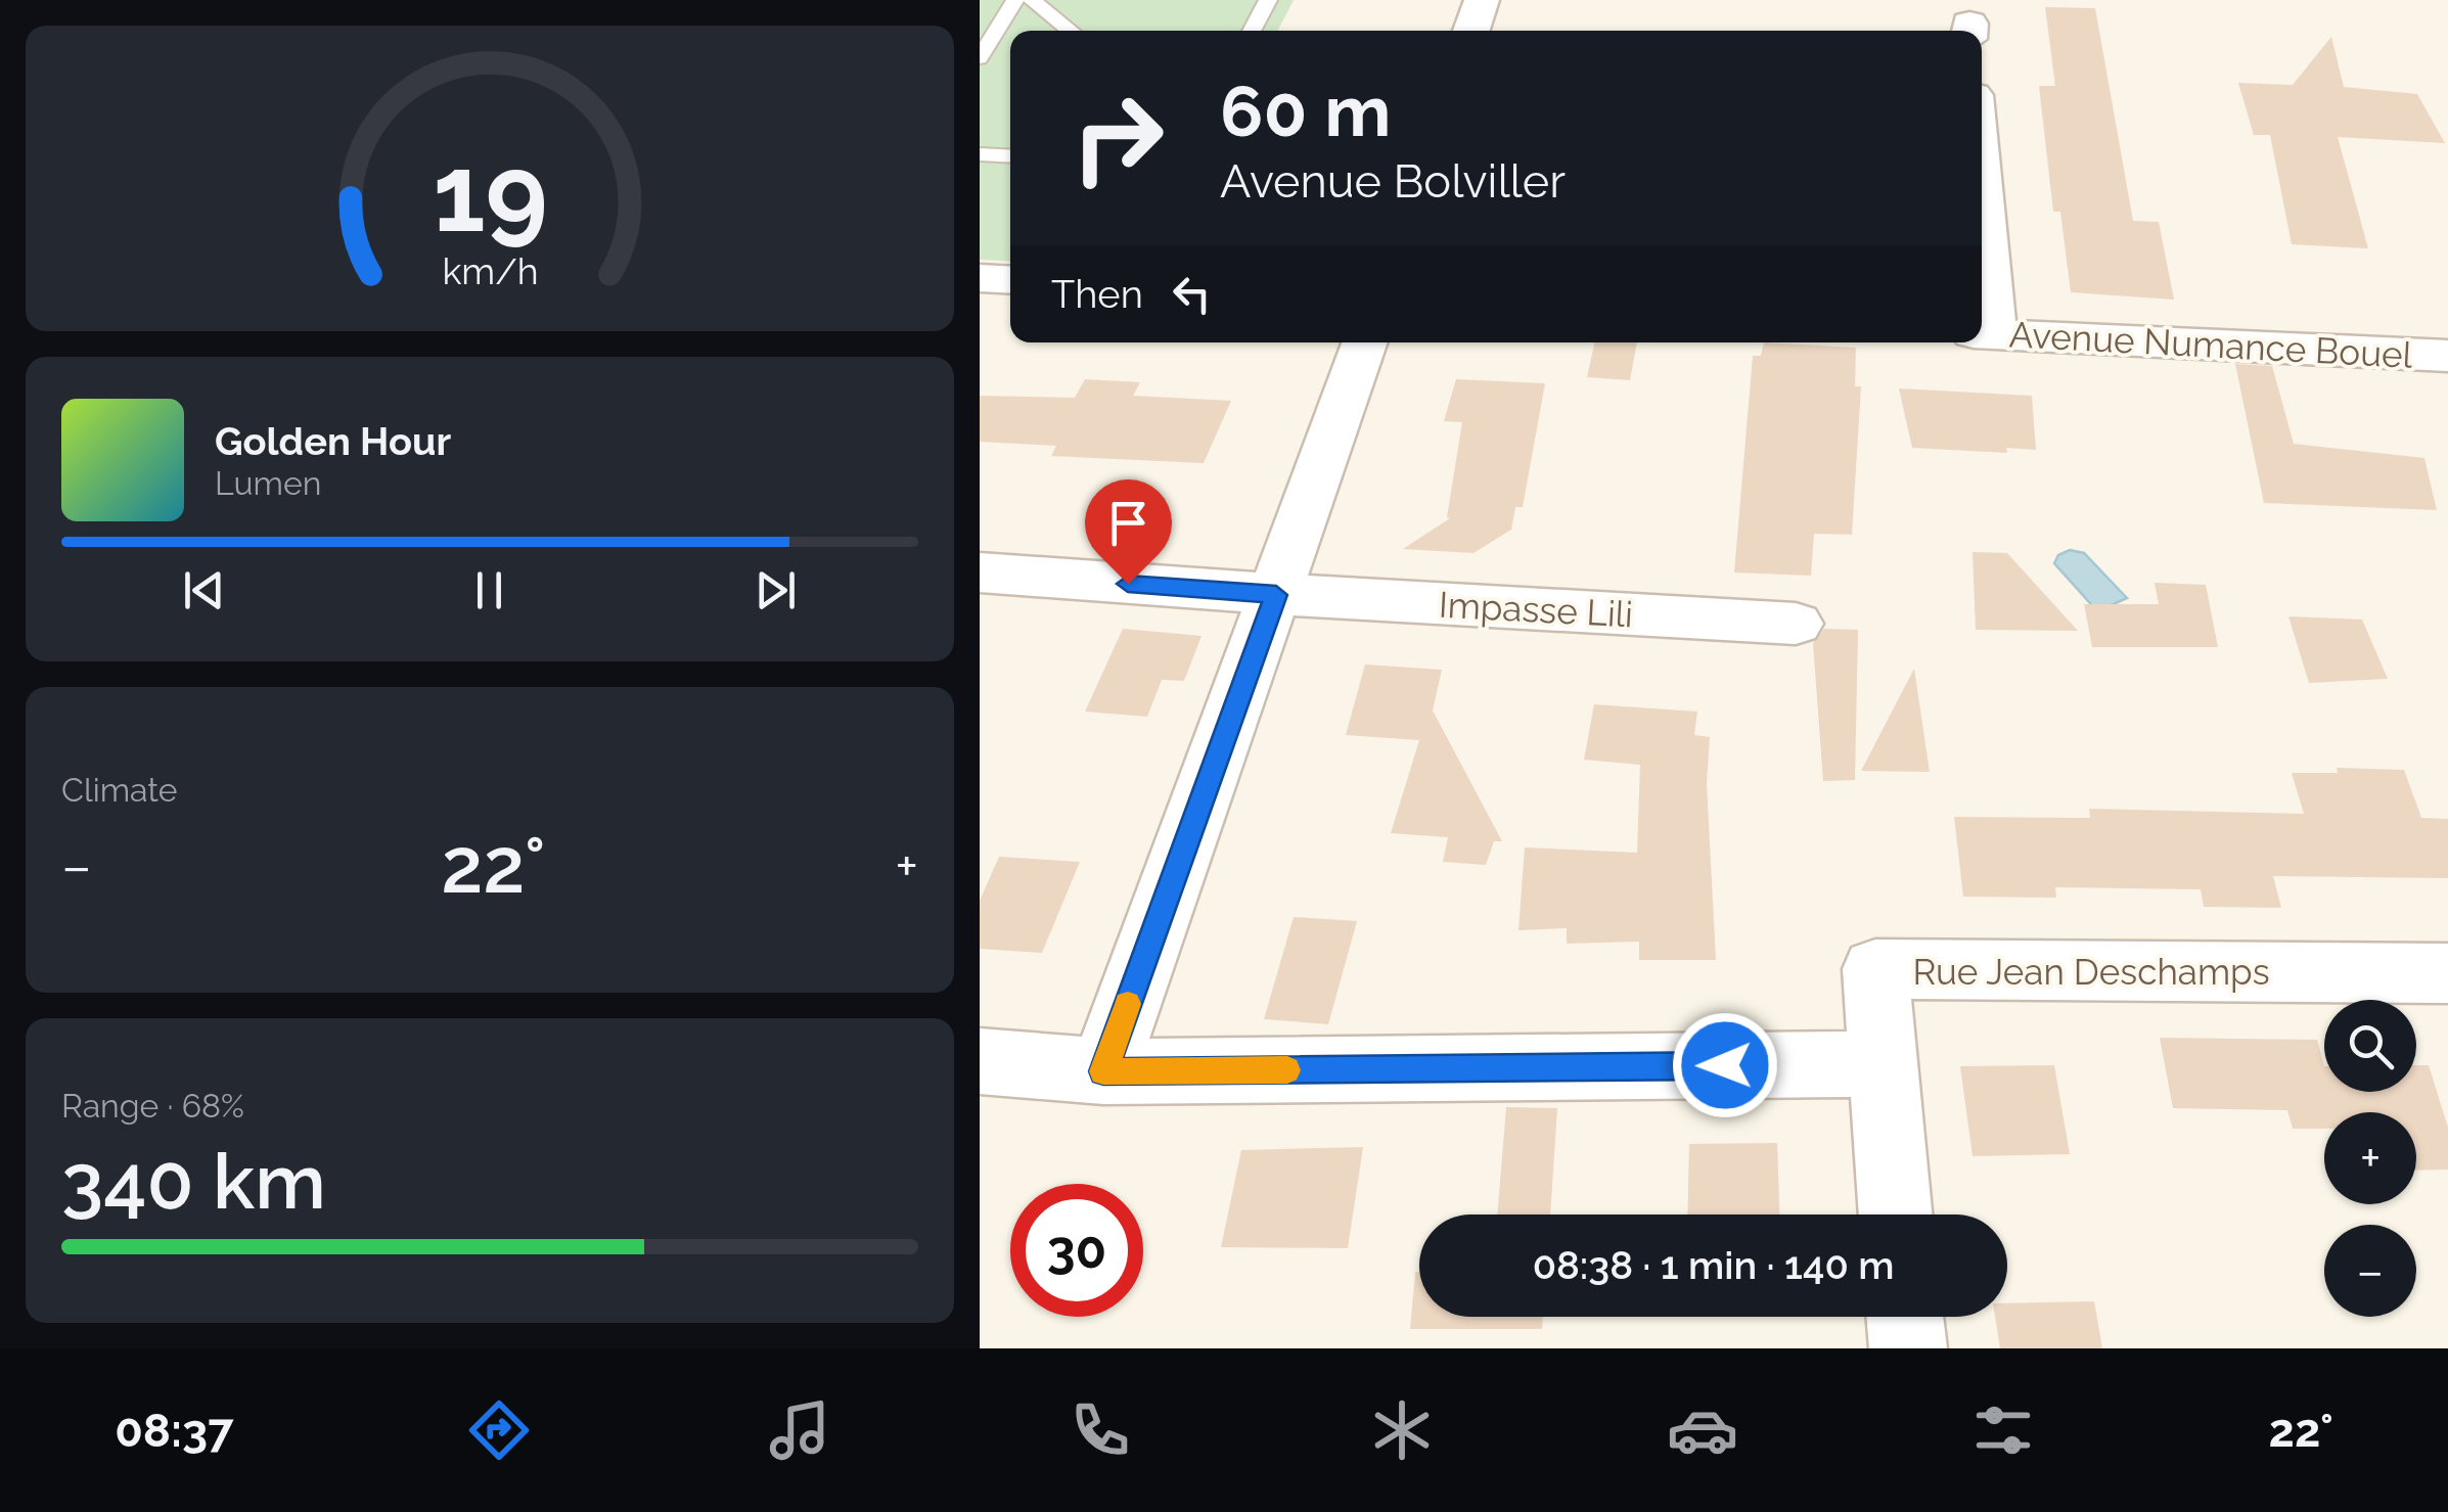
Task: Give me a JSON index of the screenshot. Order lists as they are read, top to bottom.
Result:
{
  "streets": {
    "street": ["Avenue Numance Bouel", "Impasse Lili", "Rue Jean Deschamps"]
  },
  "page": {
    "turn": ["60 m", "Avenue Bolviller"],
    "then": "Then",
    "song": ["Golden Hour", "Lumen"],
    "tile": [
      "Climate",
      ["Range · 68%", "340 km"]
    ],
    "heat": ["−", "22°", "+"],
    "map_buttons": ["+", "−"],
    "limit": "30",
    "trip": "08:38 · 1 min · 140 m",
    "tabs": ["08:37", "22°"],
    "gauge": ["19", "km/h"]
  }
}
